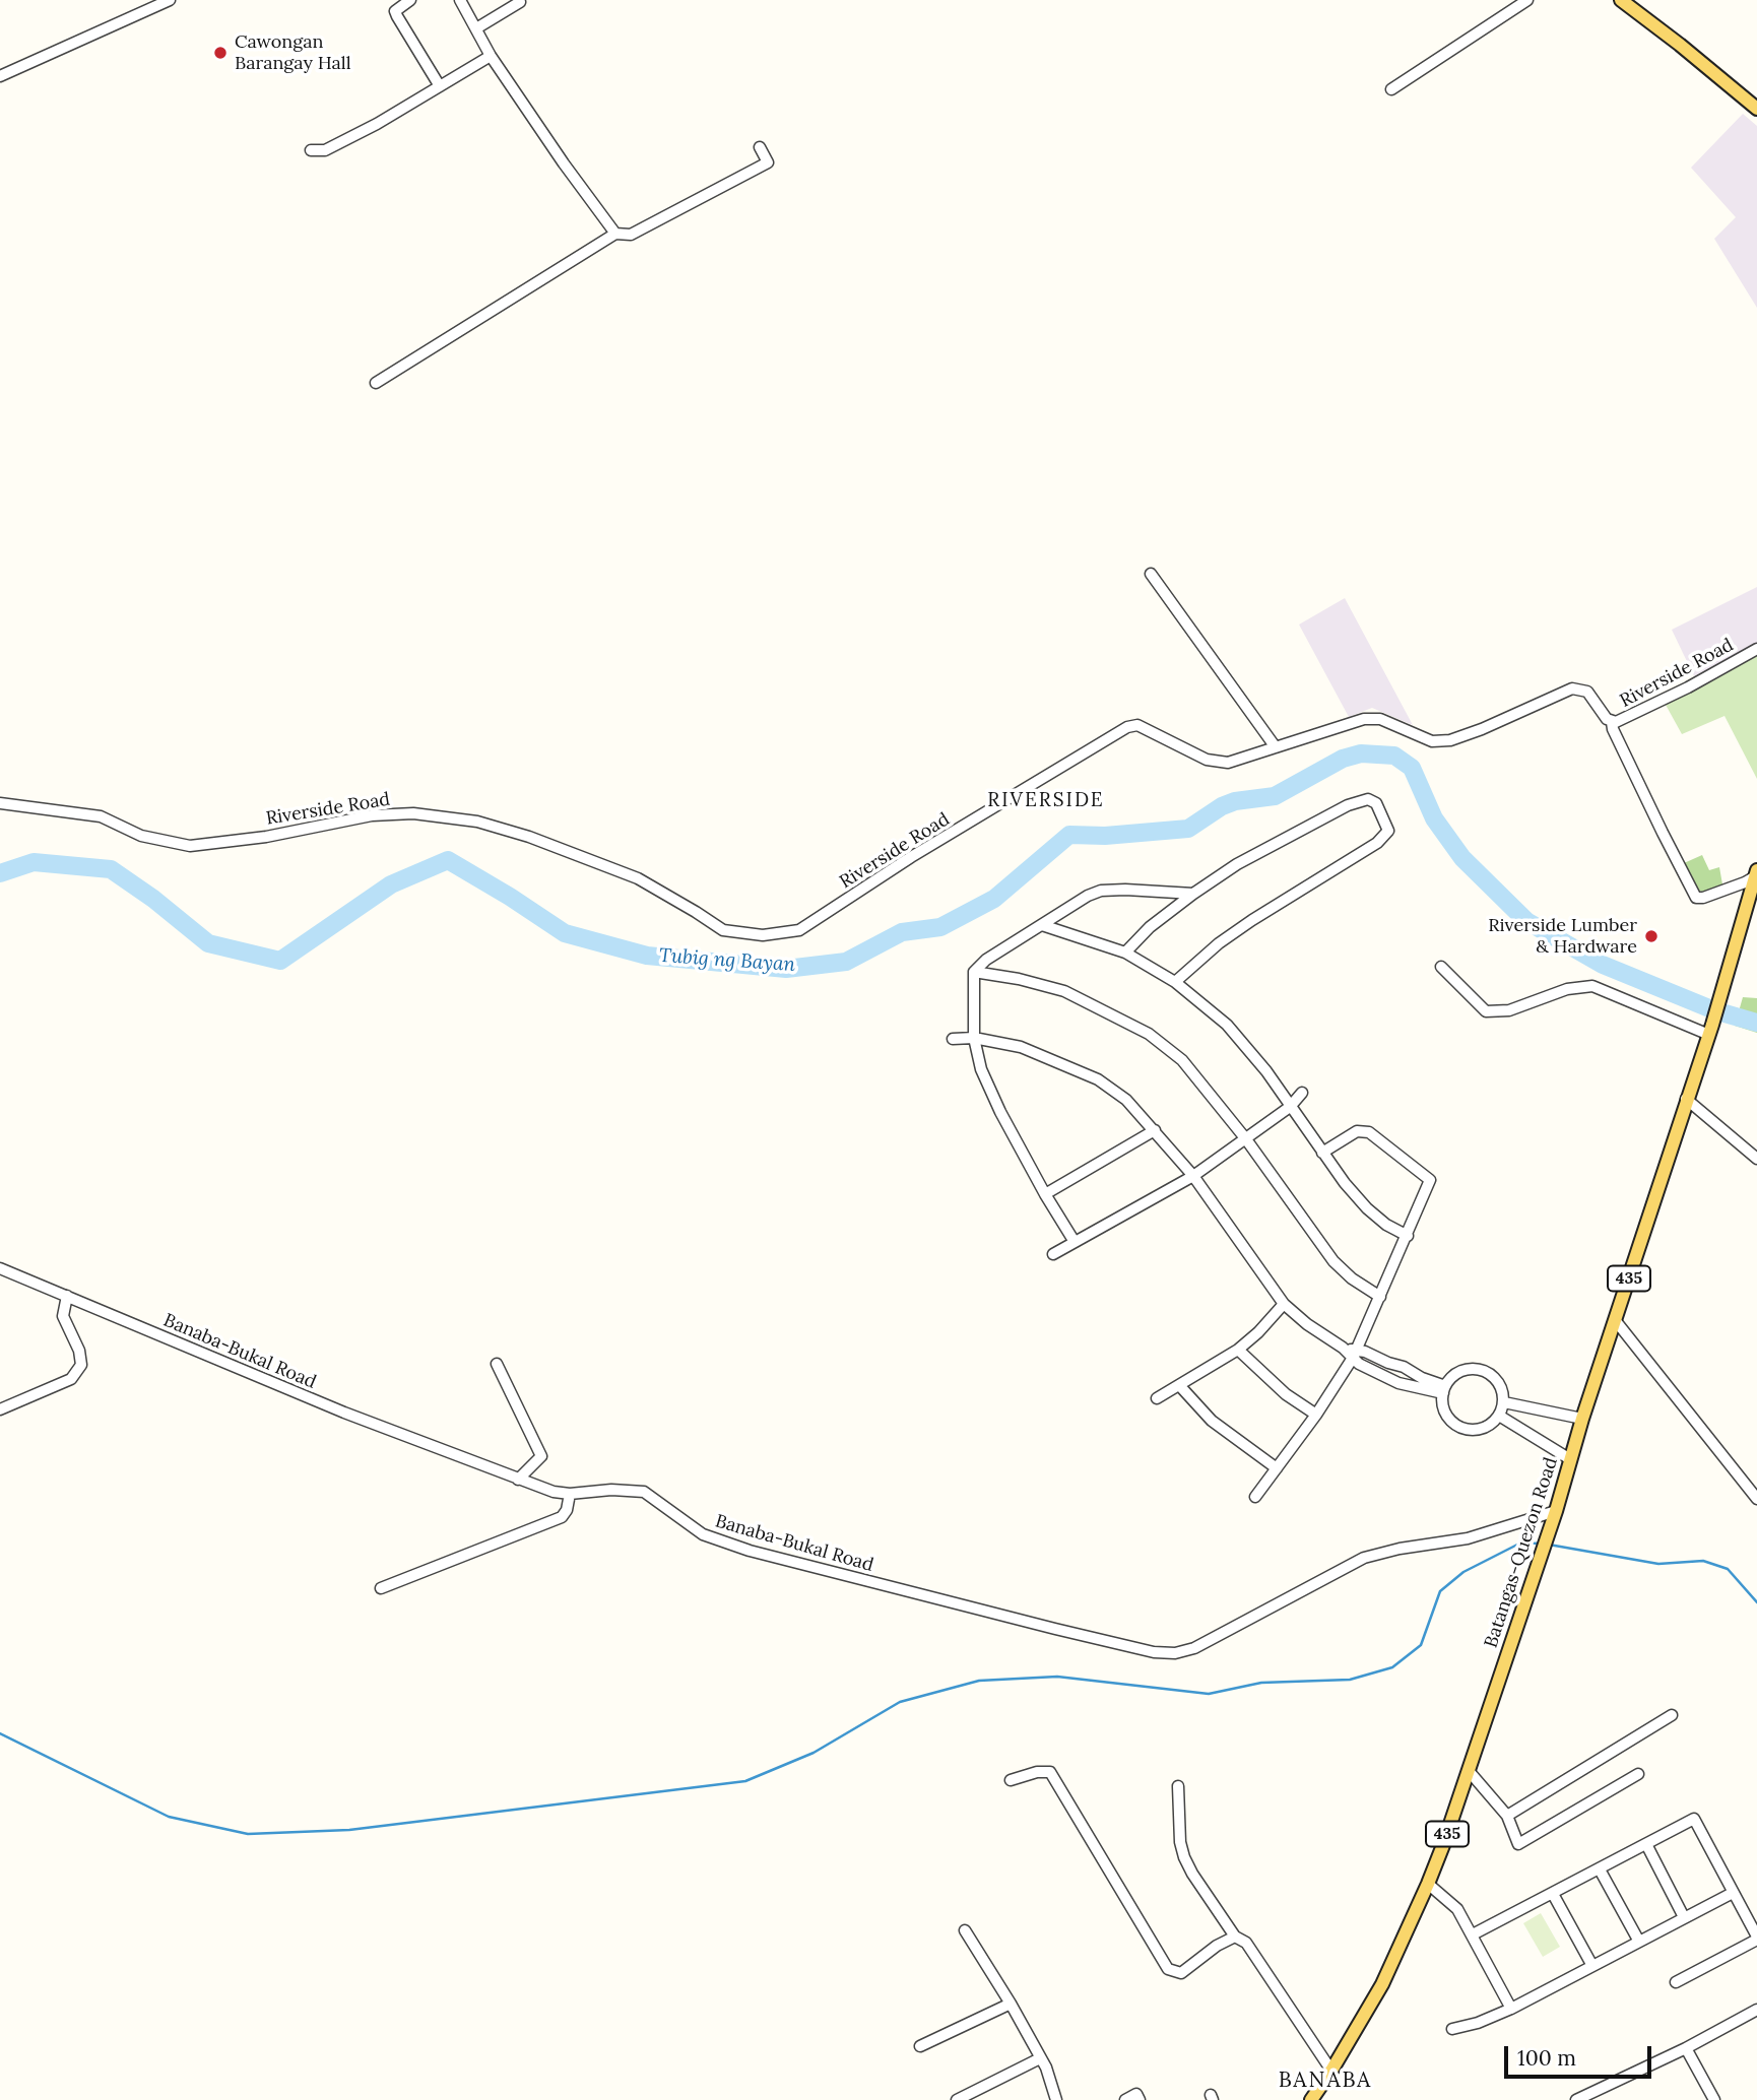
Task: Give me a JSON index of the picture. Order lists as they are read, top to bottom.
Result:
{
  "streets": {
    "main road": ["435", "Batangas-Quezon Road"],
    "street": ["Riverside Road", "Banaba-Bukal Road"]
  },
  "crossings": [
    ["Banaba-Bukal Road", "Batangas-Quezon Road"]
  ],
  "districts": ["RIVERSIDE", "BANABA"],
  "water": ["Tubig ng Bayan"],
  "places": ["Cawongan Barangay Hall", "Riverside Lumber & Hardware"],
  "scale_bar": "100 m"
}
